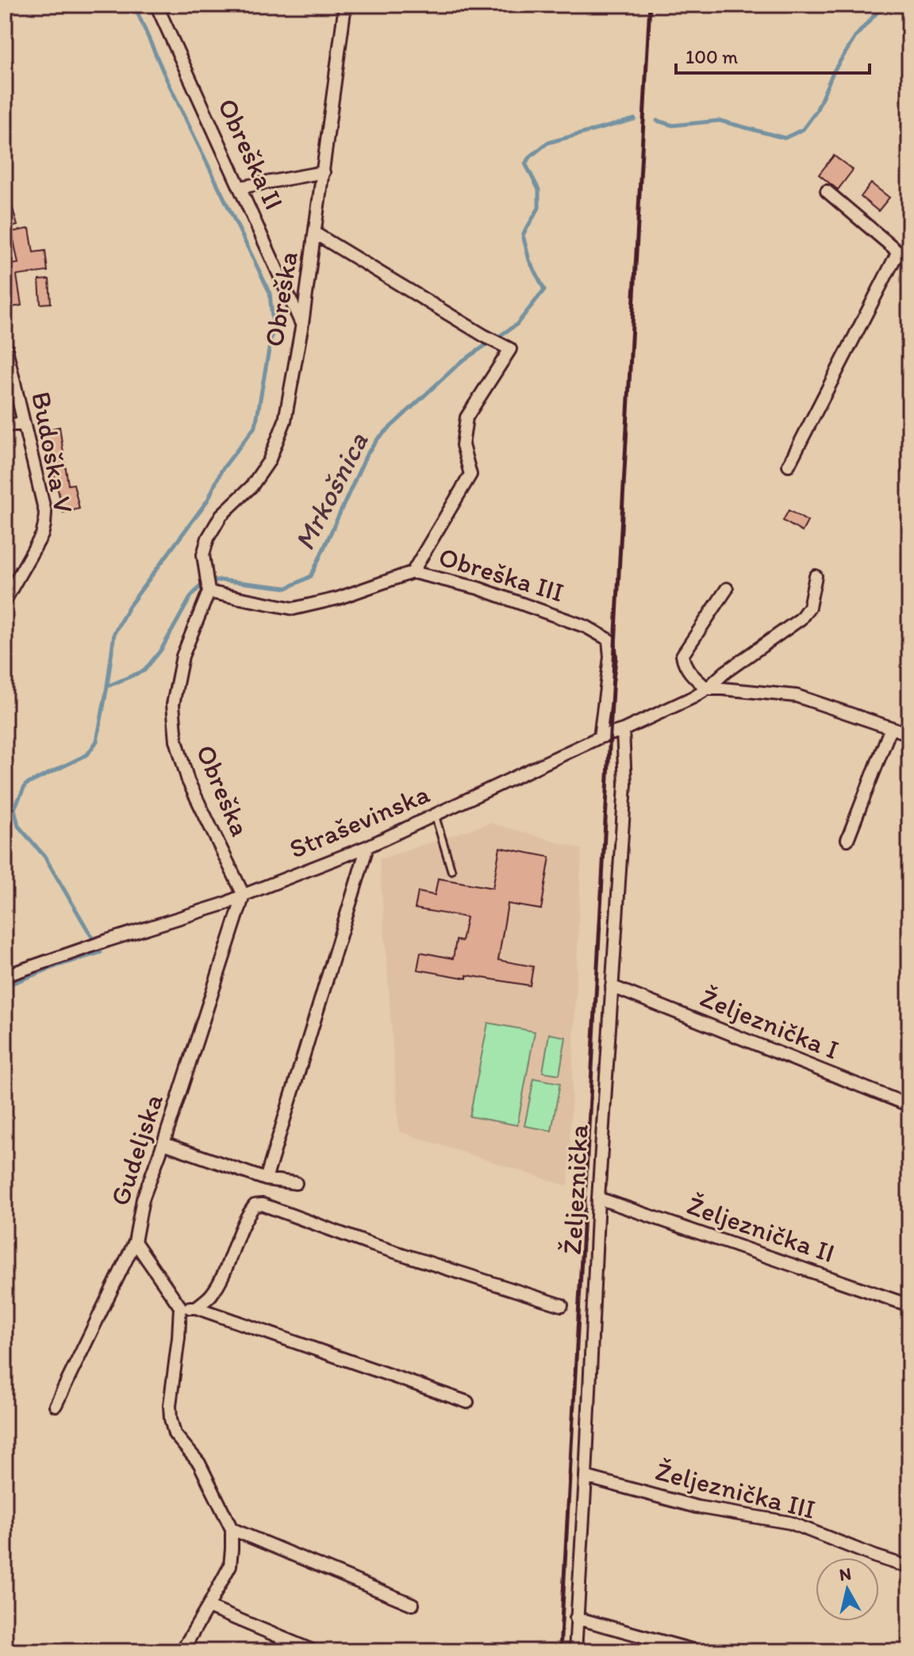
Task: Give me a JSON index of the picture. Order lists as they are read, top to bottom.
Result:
{
  "streets": {
    "street": [
      "Obreška II",
      "Obreška",
      "Budoška V",
      "Obreška III",
      "Straševinska",
      "Željeznička I",
      "Gudeljska",
      "Željeznička",
      "Željeznička II",
      "Željeznička III"
    ]
  },
  "crossings": [
    ["Obreška II", "Obreška"],
    ["Obreška", "Obreška III"],
    ["Obreška", "Straševinska"],
    ["Obreška", "Gudeljska"],
    ["Obreška III", "Straševinska"],
    ["Straševinska", "Gudeljska"],
    ["Straševinska", "Željeznička"],
    ["Željeznička I", "Željeznička"],
    ["Željeznička", "Željeznička II"],
    ["Željeznička", "Željeznička III"]
  ],
  "water": ["Mrkošnica"],
  "scale_bar": "100 m",
  "north": "top"
}
